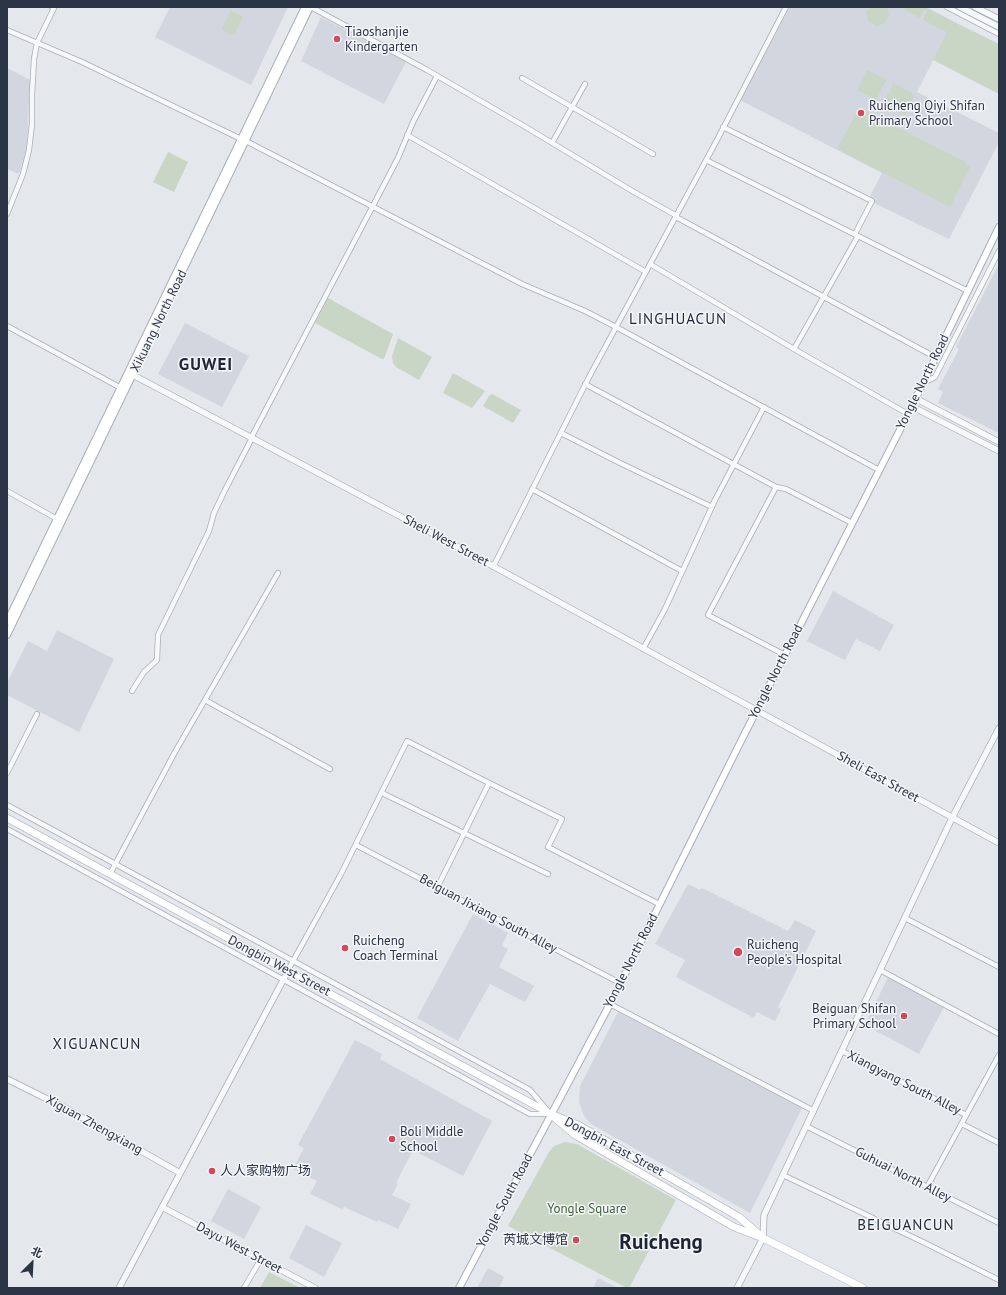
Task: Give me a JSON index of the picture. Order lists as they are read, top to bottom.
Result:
{
  "streets": {
    "main road": [
      "Xikuang North Road",
      "Yongle North Road",
      "Dongbin West Street",
      "Dongbin East Street",
      "Yongle South Road"
    ],
    "street": [
      "Sheli West Street",
      "Sheli East Street",
      "Beiguan Jixiang South Alley",
      "Xiangyang South Alley",
      "Xiguan Zhengxiang",
      "Guhuai North Alley",
      "Dayu West Street"
    ]
  },
  "crossings": [
    ["Xikuang North Road", "Sheli West Street"],
    ["Yongle North Road", "Sheli West Street"],
    ["Yongle North Road", "Sheli East Street"],
    ["Yongle North Road", "Beiguan Jixiang South Alley"],
    ["Yongle North Road", "Dongbin West Street"],
    ["Yongle North Road", "Dongbin East Street"],
    ["Yongle North Road", "Yongle South Road"],
    ["Sheli West Street", "Sheli East Street"],
    ["Dongbin West Street", "Dongbin East Street"],
    ["Dongbin West Street", "Yongle South Road"],
    ["Dongbin East Street", "Yongle South Road"]
  ],
  "districts": [
    "LINGHUACUN",
    "GUWEI",
    "XIGUANCUN",
    "BEIGUANCUN",
    "Ruicheng"
  ],
  "parks": ["Yongle Square"],
  "places": [
    "Tiaoshanjie Kindergarten",
    "Ruicheng Qiyi Shifan Primary School",
    "Ruicheng Coach Terminal",
    "Ruicheng People's Hospital",
    "Beiguan Shifan Primary School",
    "Boli Middle School",
    "人人家购物广场",
    "芮城文博馆"
  ],
  "north": "top right"
}
